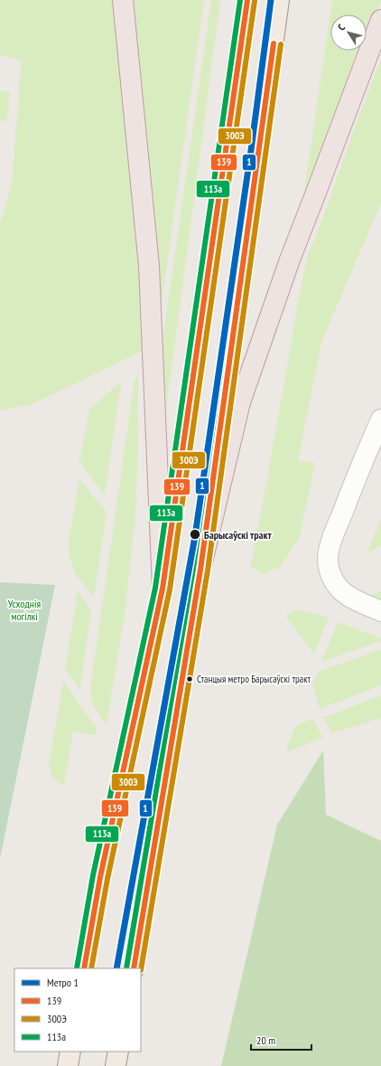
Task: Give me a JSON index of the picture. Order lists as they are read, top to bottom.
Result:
{
  "parks": ["Усходнія могілкі"],
  "places": ["Барысаўскі тракт", "Станцыя метро Барысаўскі тракт"],
  "lines": [
    "metro line 1",
    "transit line 139",
    "transit line 113а",
    "transit line 300Э"
  ],
  "legend": [
    "Метро 1",
    "139",
    "300Э",
    "113а"
  ],
  "scale_bar": "20 m",
  "north": "top left"
}
